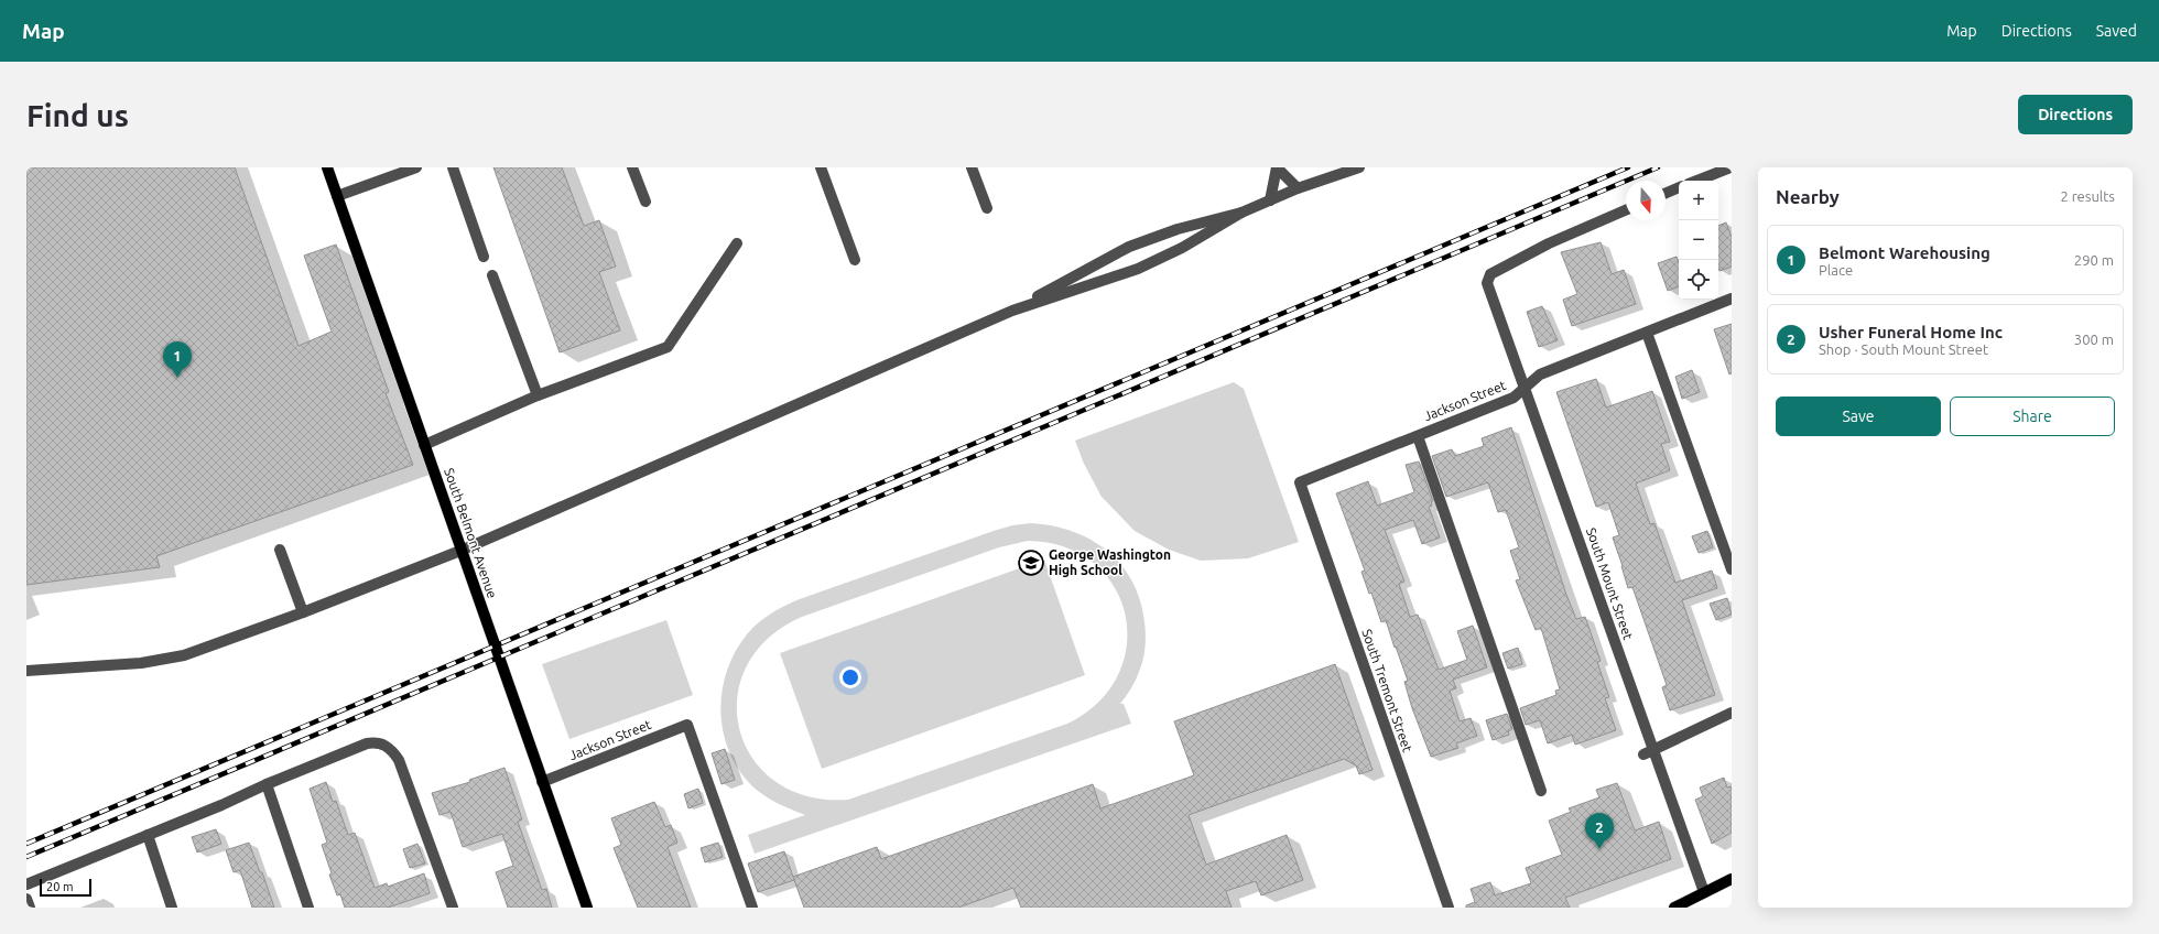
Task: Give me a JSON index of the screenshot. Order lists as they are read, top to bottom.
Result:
{
  "streets": {
    "main road": ["South Belmont Avenue"],
    "street": ["Jackson Street", "South Mount Street", "South Tremont Street"]
  },
  "crossings": [
    ["Jackson Street", "South Belmont Avenue"],
    ["Jackson Street", "South Mount Street"],
    ["Jackson Street", "South Tremont Street"]
  ],
  "places": {
    "school or university": ["George Washington High School"]
  },
  "scale_bar": "20 m",
  "north": "bottom",
  "page": {
    "header": "Map",
    "nav": ["Map", "Directions", "Saved"],
    "buttons": [
      "Directions",
      ["Save", "Share"]
    ],
    "title": "Find us",
    "heading": ["Nearby", "2 results"],
    "map_buttons": ["+", "−"],
    "list": [
      {
        "mark": "1",
        "name": "Belmont Warehousing",
        "note": "Place",
        "value": "290 m"
      },
      {
        "mark": "2",
        "name": "Usher Funeral Home Inc",
        "note": "Shop · South Mount Street",
        "value": "300 m"
      }
    ],
    "pins": ["1", "2"],
    "scale": "20 m"
  }
}
